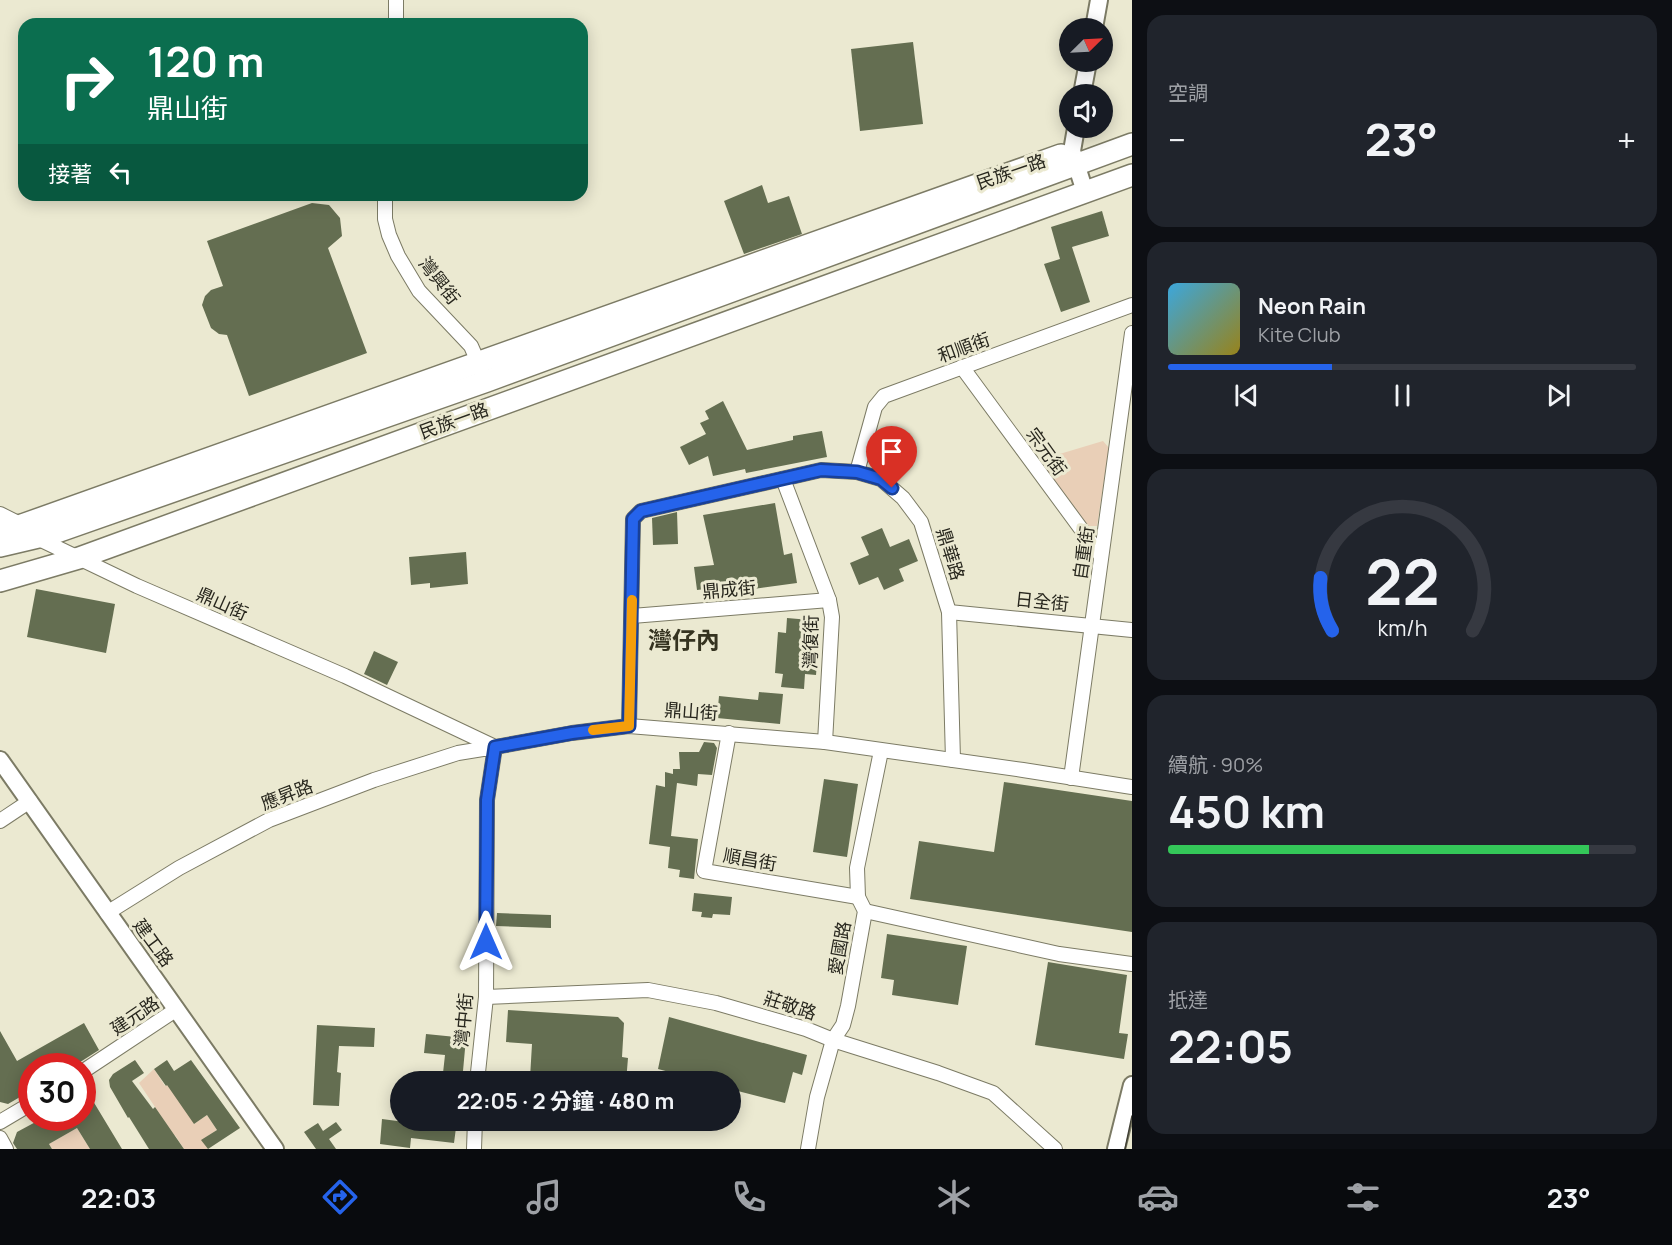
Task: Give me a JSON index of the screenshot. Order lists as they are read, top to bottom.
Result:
{
  "streets": {
    "main road": ["民族一路"],
    "street": [
      "灣興街",
      "和順街",
      "宗元街",
      "自重街",
      "鼎華路",
      "鼎成街",
      "日全街",
      "鼎山街",
      "灣復街",
      "應昇路",
      "順昌街",
      "建工路",
      "愛國路",
      "莊敬路",
      "建元路",
      "灣中街"
    ]
  },
  "crossings": [
    ["民族一路", "灣興街"],
    ["民族一路", "鼎山街"],
    ["和順街", "宗元街"],
    ["和順街", "鼎華路"],
    ["宗元街", "自重街"],
    ["自重街", "日全街"],
    ["自重街", "鼎山街"],
    ["鼎華路", "鼎成街"],
    ["鼎華路", "日全街"],
    ["鼎華路", "鼎山街"],
    ["鼎華路", "灣復街"],
    ["鼎成街", "灣復街"],
    ["鼎山街", "灣復街"],
    ["鼎山街", "應昇路"],
    ["鼎山街", "順昌街"],
    ["鼎山街", "愛國路"],
    ["鼎山街", "灣中街"],
    ["應昇路", "建工路"],
    ["應昇路", "灣中街"],
    ["順昌街", "愛國路"],
    ["建工路", "建元路"],
    ["愛國路", "莊敬路"],
    ["莊敬路", "灣中街"]
  ],
  "districts": ["灣仔內"],
  "north": "top right",
  "page": {
    "tile": [
      "空調",
      ["續航 · 90%", "450 km"],
      ["抵達", "22:05"]
    ],
    "turn": ["120 m", "鼎山街"],
    "heat": ["−", "23°", "+"],
    "then": "接著",
    "song": ["Neon Rain", "Kite Club"],
    "limit": "30",
    "trip": "22:05 · 2 分鐘 · 480 m",
    "tabs": ["22:03", "23°"],
    "gauge": ["22", "km/h"]
  }
}
